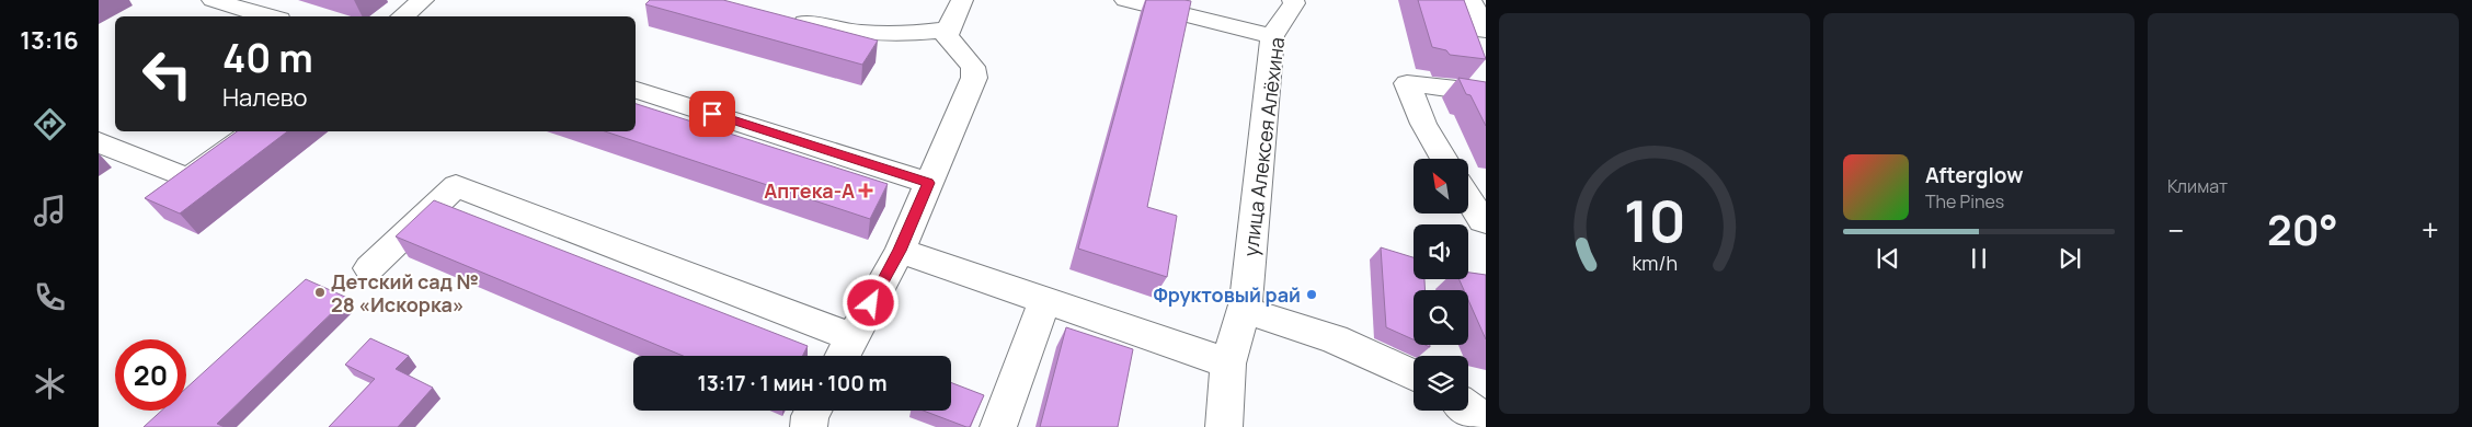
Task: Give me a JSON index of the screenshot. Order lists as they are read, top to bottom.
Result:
{
  "streets": {
    "street": ["улица Алексея Алёхина"]
  },
  "places": {
    "health": ["Аптека-А"],
    "other": ["Детский сад № 28 «Искорка»", "Фруктовый рай"]
  },
  "north": "top left",
  "page": {
    "tabs": "13:16",
    "tile": "Климат",
    "turn": ["40 m", "Налево"],
    "song": ["Afterglow", "The Pines"],
    "heat": ["−", "20°", "+"],
    "limit": "20",
    "trip": "13:17 · 1 мин · 100 m",
    "gauge": ["10", "km/h"]
  }
}
